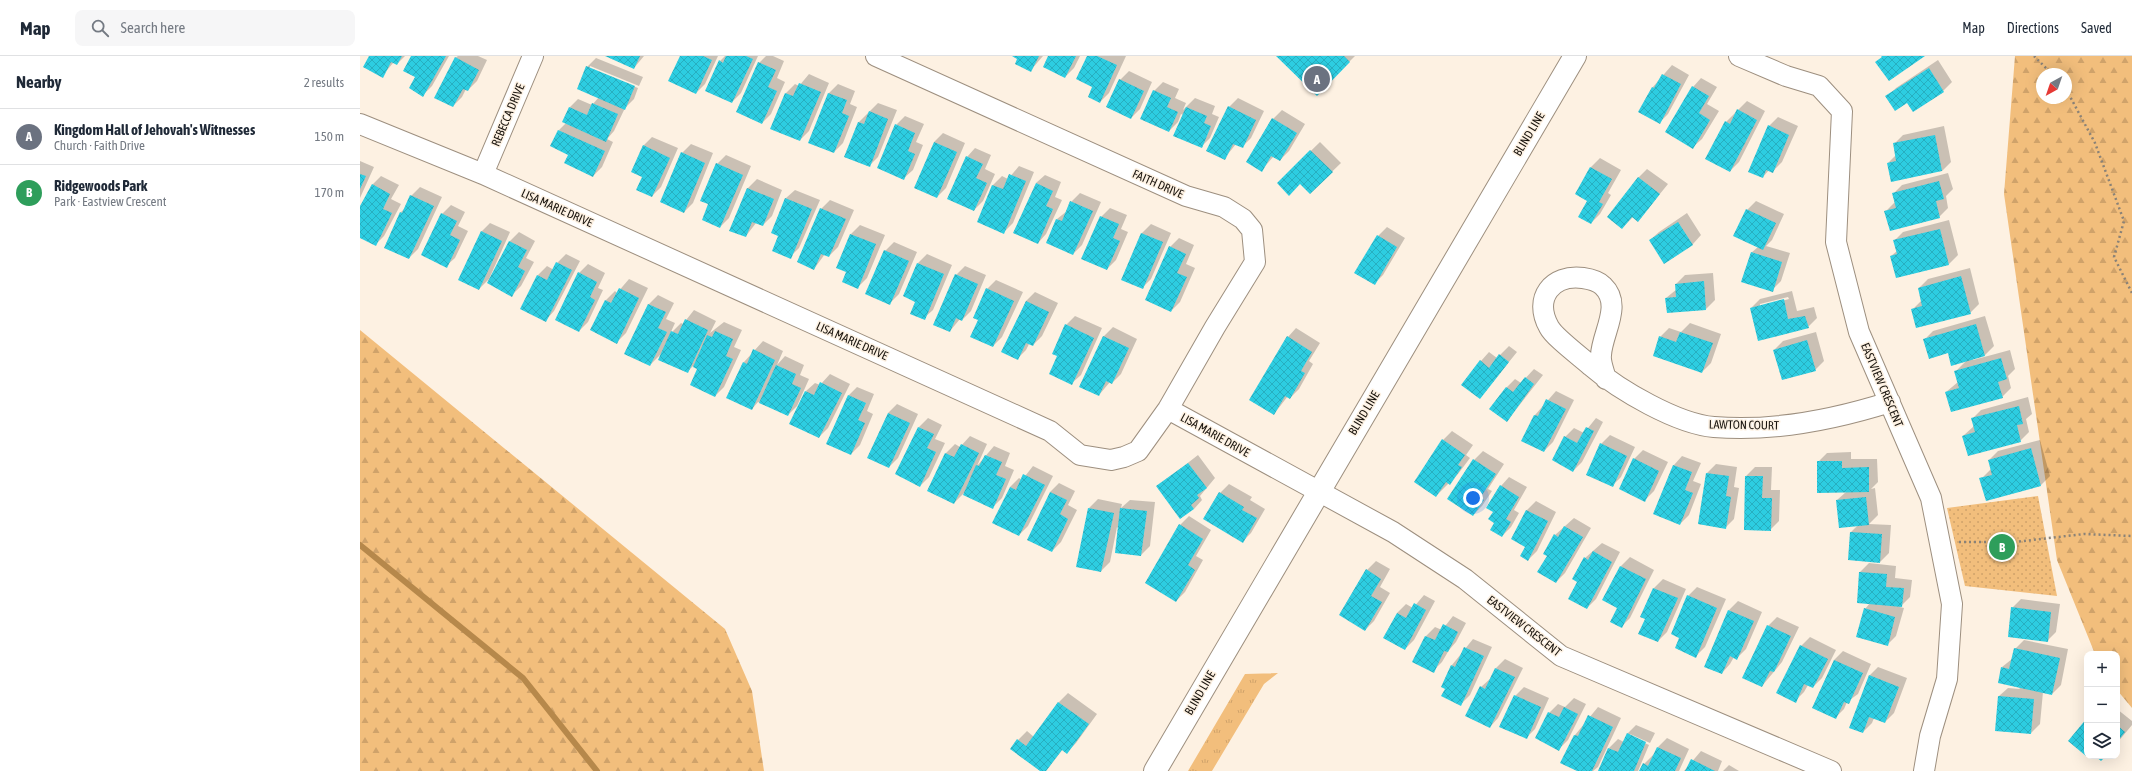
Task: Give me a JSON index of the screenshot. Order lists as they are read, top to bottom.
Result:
{
  "streets": {
    "street": [
      "REBECCA DRIVE",
      "BLIND LINE",
      "FAITH DRIVE",
      "LISA MARIE DRIVE",
      "EASTVIEW CRESCENT",
      "LAWTON COURT"
    ]
  },
  "crossings": [
    ["REBECCA DRIVE", "LISA MARIE DRIVE"],
    ["BLIND LINE", "LISA MARIE DRIVE"],
    ["BLIND LINE", "EASTVIEW CRESCENT"],
    ["FAITH DRIVE", "LISA MARIE DRIVE"],
    ["LISA MARIE DRIVE", "EASTVIEW CRESCENT"],
    ["EASTVIEW CRESCENT", "LAWTON COURT"]
  ],
  "north": "bottom left",
  "page": {
    "header": "Map",
    "search": "Search here",
    "nav": ["Map", "Directions", "Saved"],
    "heading": ["Nearby", "2 results"],
    "pins": ["A", "B"],
    "list": [
      {
        "mark": "A",
        "name": "Kingdom Hall of Jehovah's Witnesses",
        "note": "Church · Faith Drive",
        "value": "150 m"
      },
      {
        "mark": "B",
        "name": "Ridgewoods Park",
        "note": "Park · Eastview Crescent",
        "value": "170 m"
      }
    ],
    "map_buttons": ["+", "−"]
  }
}
